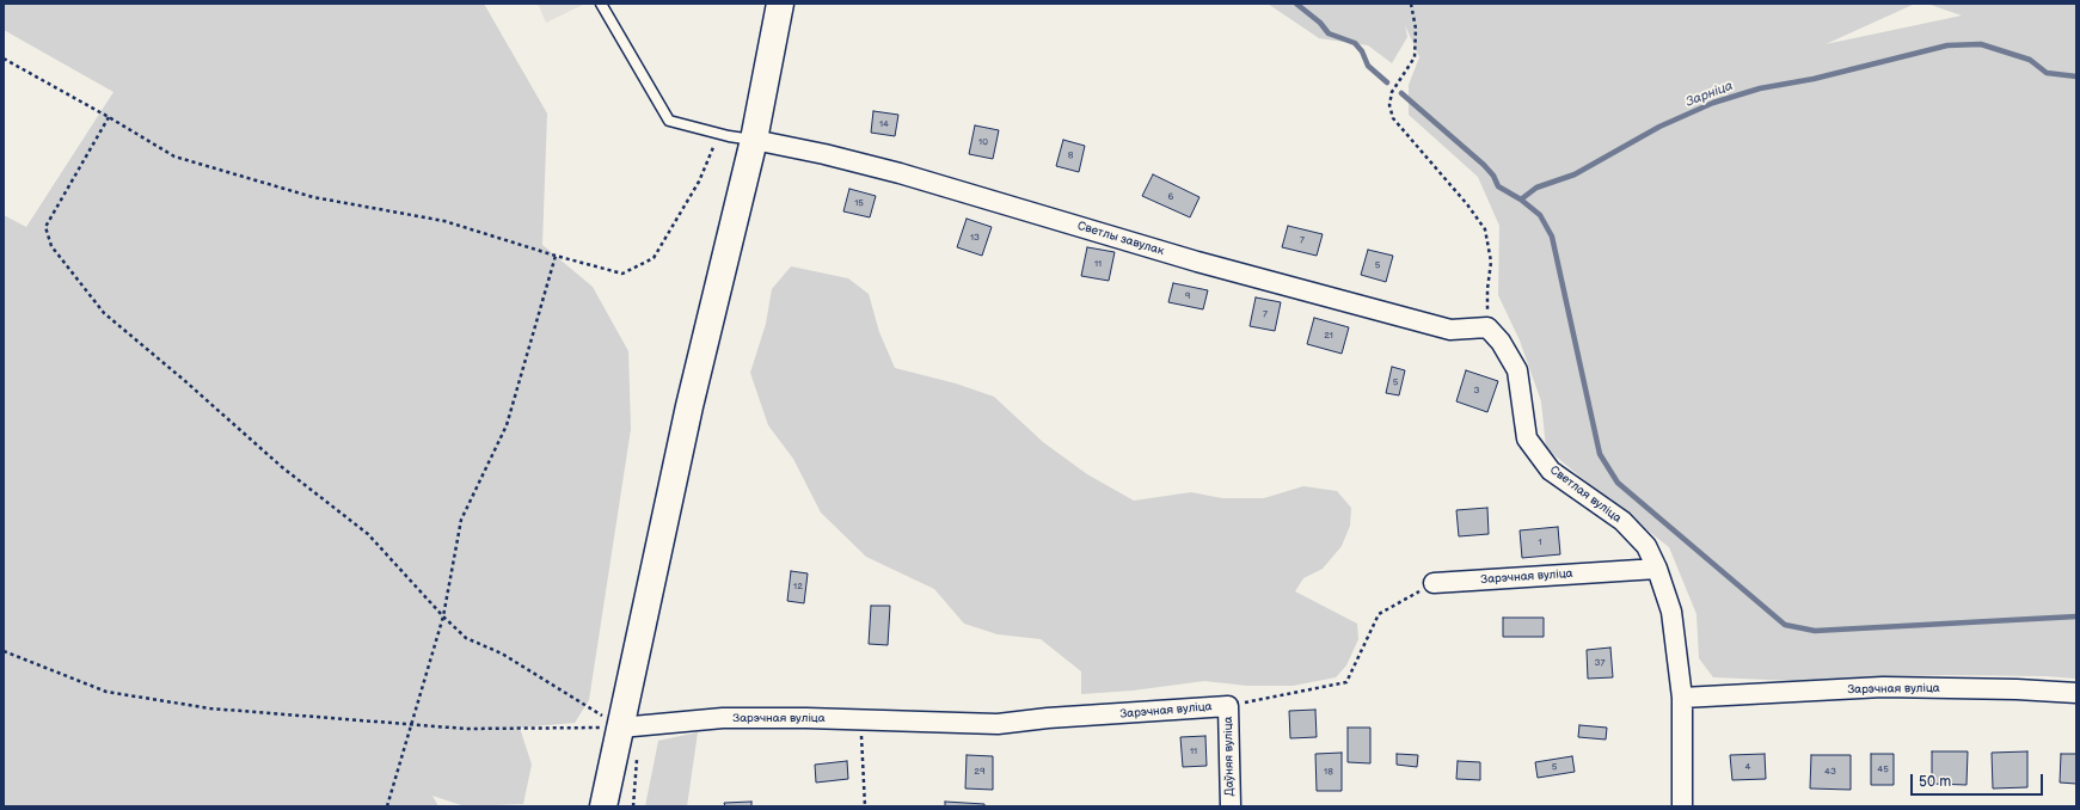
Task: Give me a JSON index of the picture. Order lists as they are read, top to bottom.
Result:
{
  "streets": {
    "street": [
      "Светлы завулак",
      "Светлая вуліца",
      "Зарэчная вуліца",
      "Даўняя вуліца"
    ]
  },
  "crossings": [
    ["Светлы завулак", "Светлая вуліца"],
    ["Светлая вуліца", "Зарэчная вуліца"],
    ["Зарэчная вуліца", "Даўняя вуліца"]
  ],
  "water": ["Зарніца"],
  "house_numbers": [
    "14",
    "10",
    "8",
    "6",
    "15",
    "13",
    "7",
    "11",
    "5",
    "9",
    "7",
    "21",
    "5",
    "3",
    "1",
    "12",
    "37",
    "11",
    "5",
    "4",
    "45",
    "29",
    "18",
    "43"
  ],
  "scale_bar": "50 m"
}
